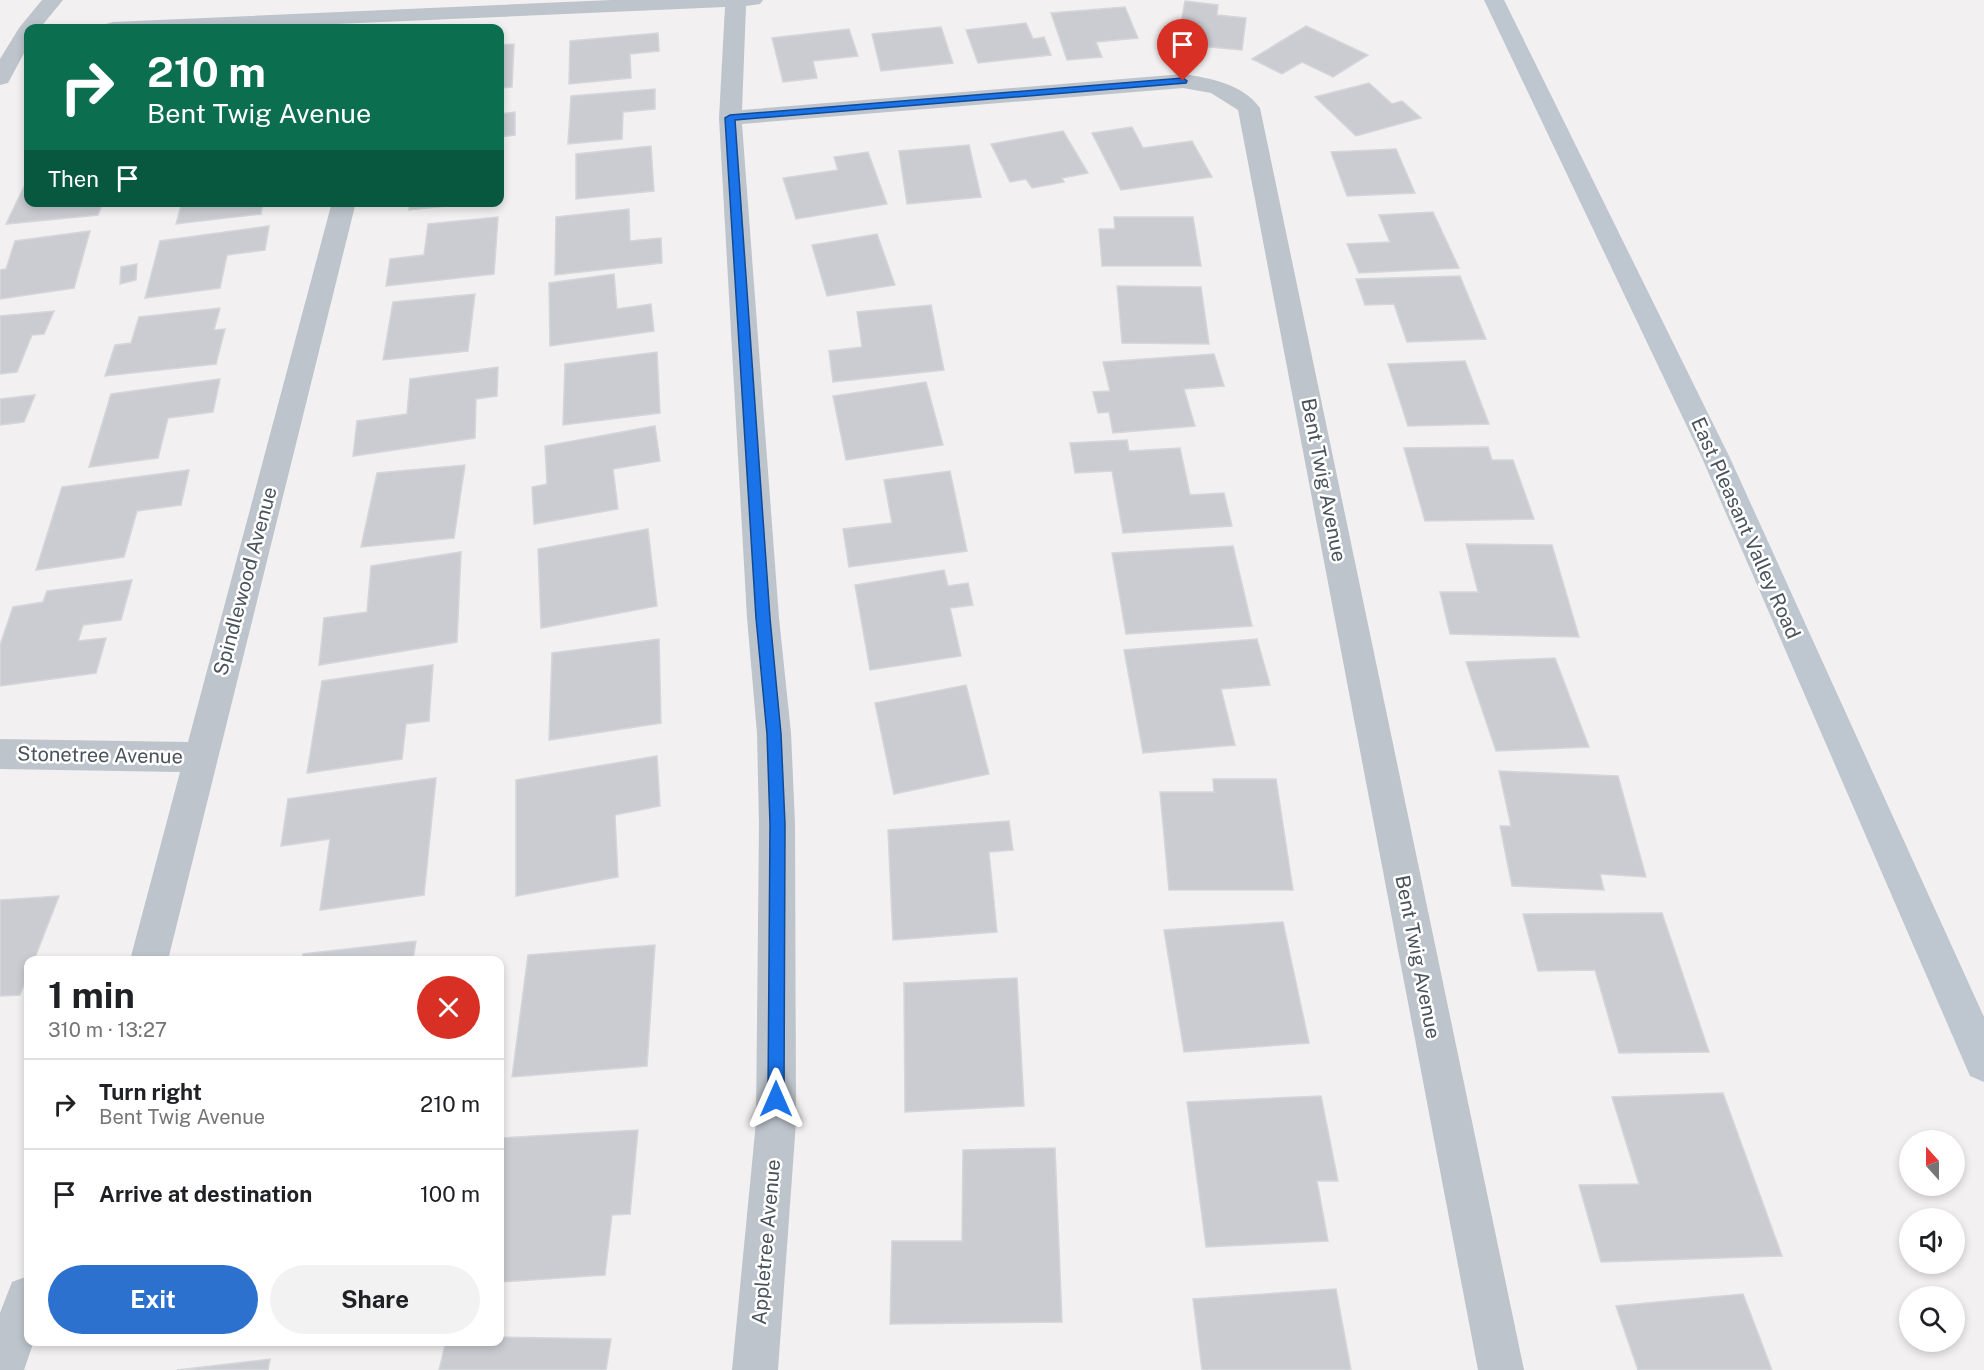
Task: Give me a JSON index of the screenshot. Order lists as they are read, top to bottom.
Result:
{
  "streets": {
    "main road": ["East Pleasant Valley Road"],
    "street": [
      "Bent Twig Avenue",
      "Spindlewood Avenue",
      "Stonetree Avenue",
      "Appletree Avenue"
    ]
  },
  "crossings": [
    ["Bent Twig Avenue", "Appletree Avenue"],
    ["Spindlewood Avenue", "Stonetree Avenue"]
  ],
  "north": "top",
  "page": {
    "turn": ["210 m", "Bent Twig Avenue"],
    "then": "Then",
    "heading": ["1 min", "310 m · 13:27"],
    "list": [
      {
        "name": "Turn right",
        "note": "Bent Twig Avenue",
        "value": "210 m"
      },
      {
        "name": "Arrive at destination",
        "value": "100 m"
      }
    ],
    "buttons": ["Exit", "Share"]
  }
}
